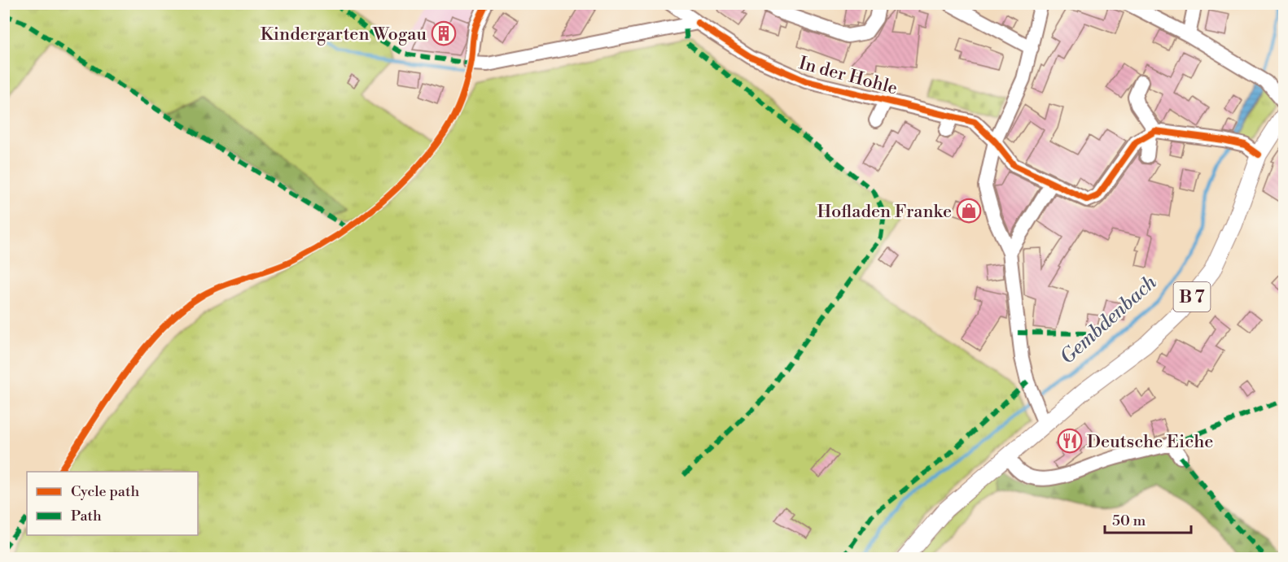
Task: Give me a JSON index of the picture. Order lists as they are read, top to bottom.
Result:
{
  "streets": {
    "main road": ["B 7"],
    "street": ["In der Hohle"]
  },
  "water": ["Gembdenbach"],
  "places": {
    "building": ["Kindergarten Wogau"],
    "shop": ["Hofladen Franke"],
    "restaurant": ["Deutsche Eiche"]
  },
  "legend": ["Cycle path", "Path"],
  "scale_bar": "50 m"
}
